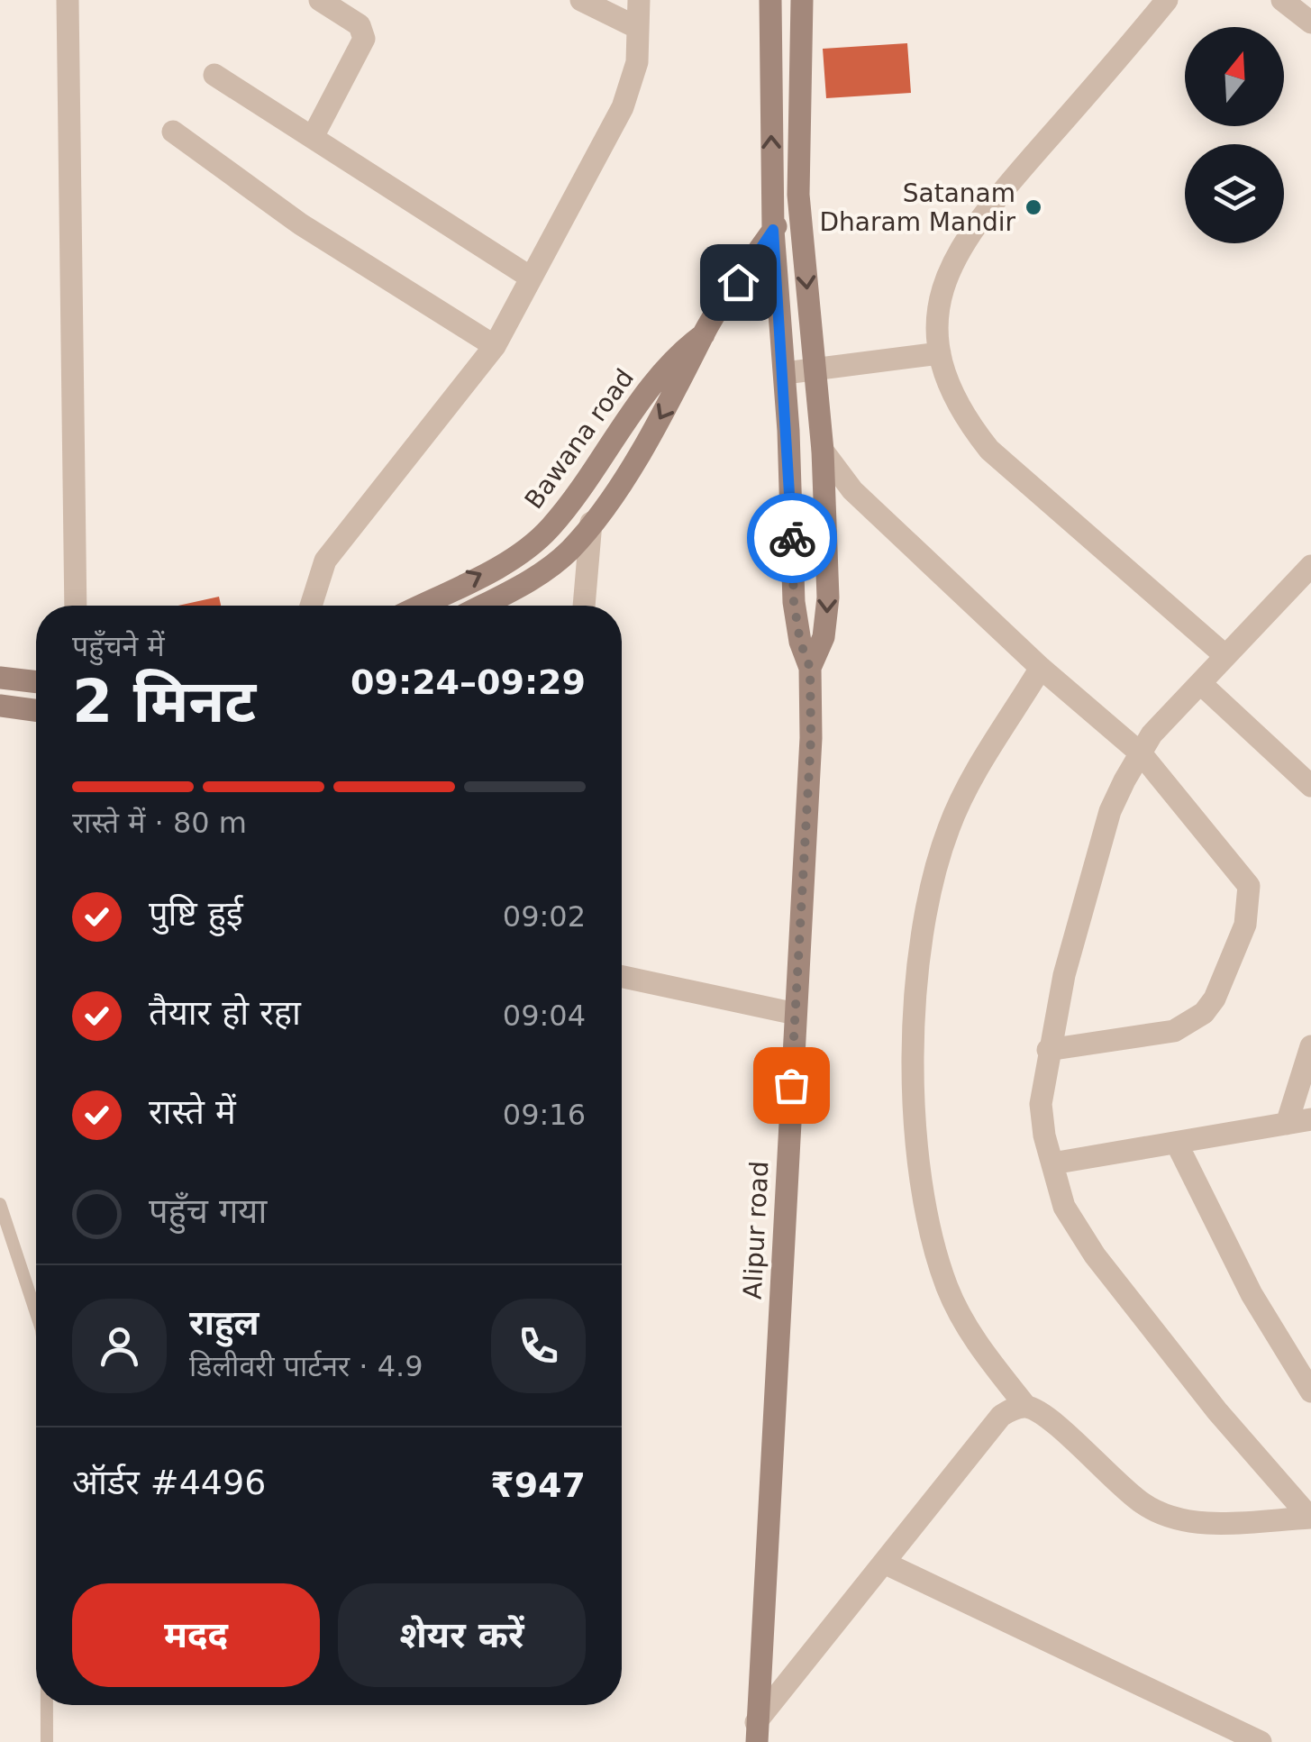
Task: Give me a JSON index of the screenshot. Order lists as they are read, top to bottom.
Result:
{
  "streets": {
    "street": ["Bawana road", "Alipur road"]
  },
  "crossings": [
    ["Bawana road", "Alipur road"]
  ],
  "places": ["Satanam Dharam Mandir"],
  "north": "top",
  "page": {
    "heading": ["2 मिनट", "पहुँचने में", "09:24–09:29"],
    "panel": [
      "राहुल",
      "डिलीवरी पार्टनर · 4.9",
      "ऑर्डर #4496",
      "₹947"
    ],
    "bar": "रास्ते में · 80 m",
    "list": [
      ["पुष्टि हुई", "09:02"],
      ["तैयार हो रहा", "09:04"],
      ["रास्ते में", "09:16"],
      "पहुँच गया"
    ],
    "buttons": ["मदद", "शेयर करें"]
  }
}
